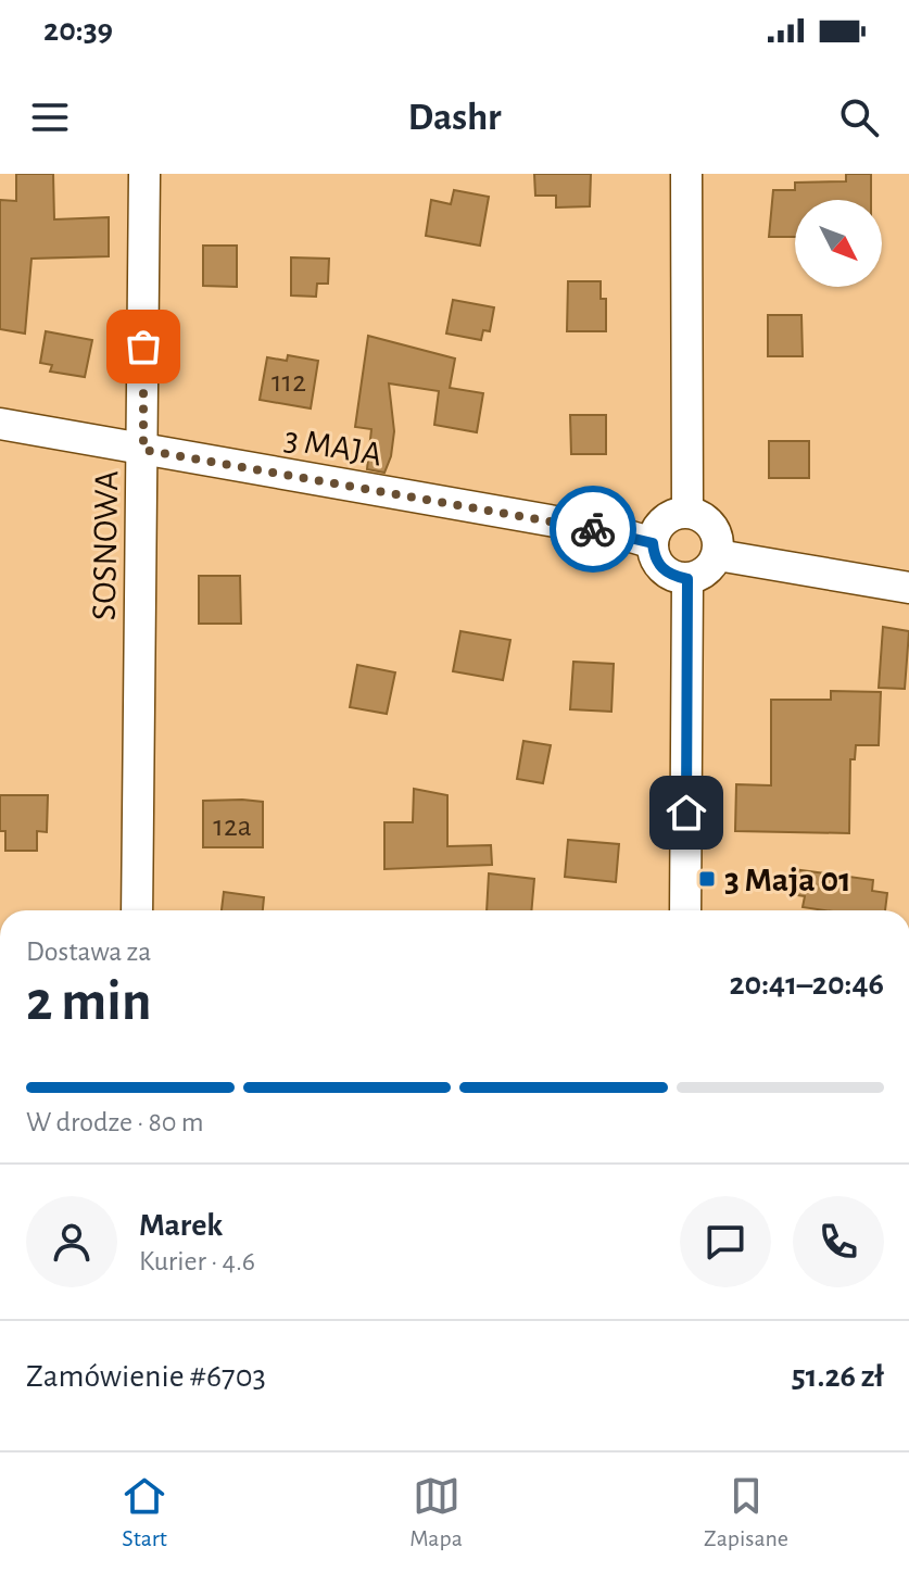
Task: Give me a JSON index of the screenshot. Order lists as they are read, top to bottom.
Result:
{
  "streets": {
    "street": ["3 MAJA", "SOSNOWA"]
  },
  "crossings": [
    ["3 MAJA", "SOSNOWA"]
  ],
  "places": {
    "transit": ["3 Maja 01"]
  },
  "house_numbers": ["112", "12a"],
  "north": "bottom right",
  "page": {
    "status": "20:39",
    "header": "Dashr",
    "heading": ["2 min", "Dostawa za", "20:41–20:46"],
    "panel": [
      "Marek",
      "Kurier · 4.6",
      "Zamówienie #6703",
      "51.26 zł"
    ],
    "bar": "W drodze · 80 m",
    "tabs": ["Start", "Mapa", "Zapisane"]
  }
}
